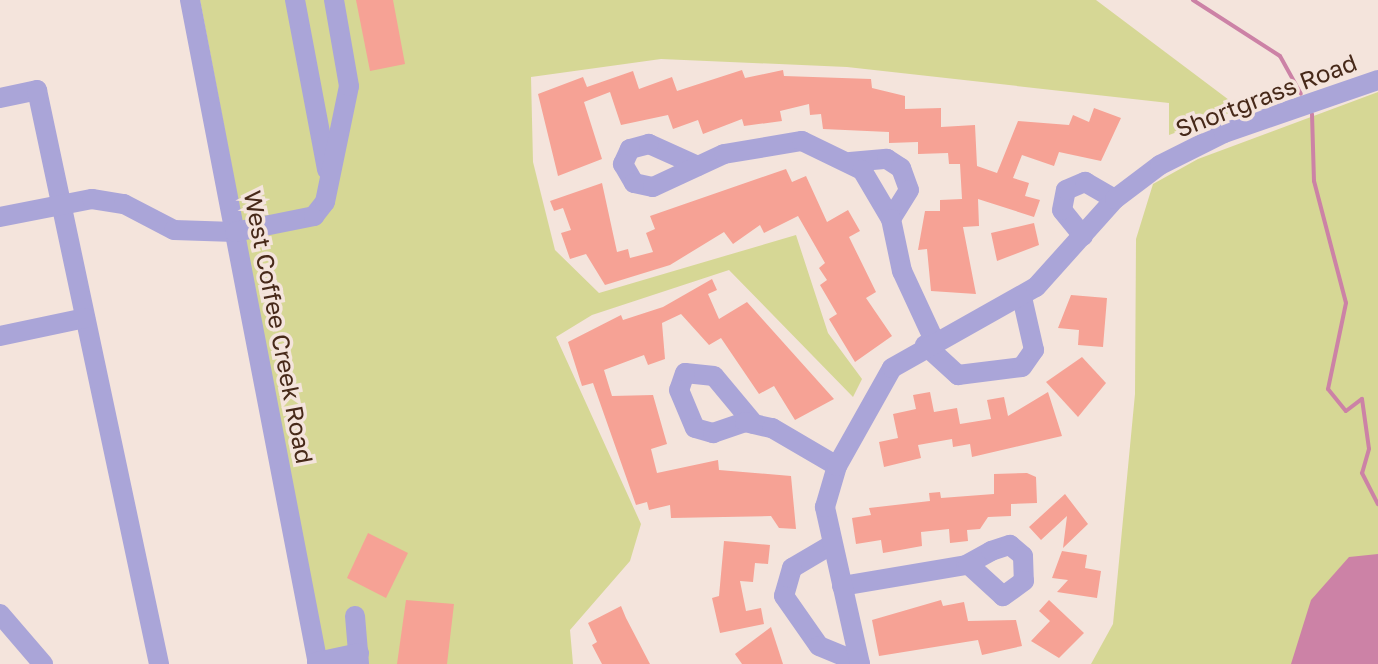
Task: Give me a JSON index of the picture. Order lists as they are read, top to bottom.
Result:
{
  "streets": {
    "street": ["Shortgrass Road", "West Coffee Creek Road"]
  }
}
